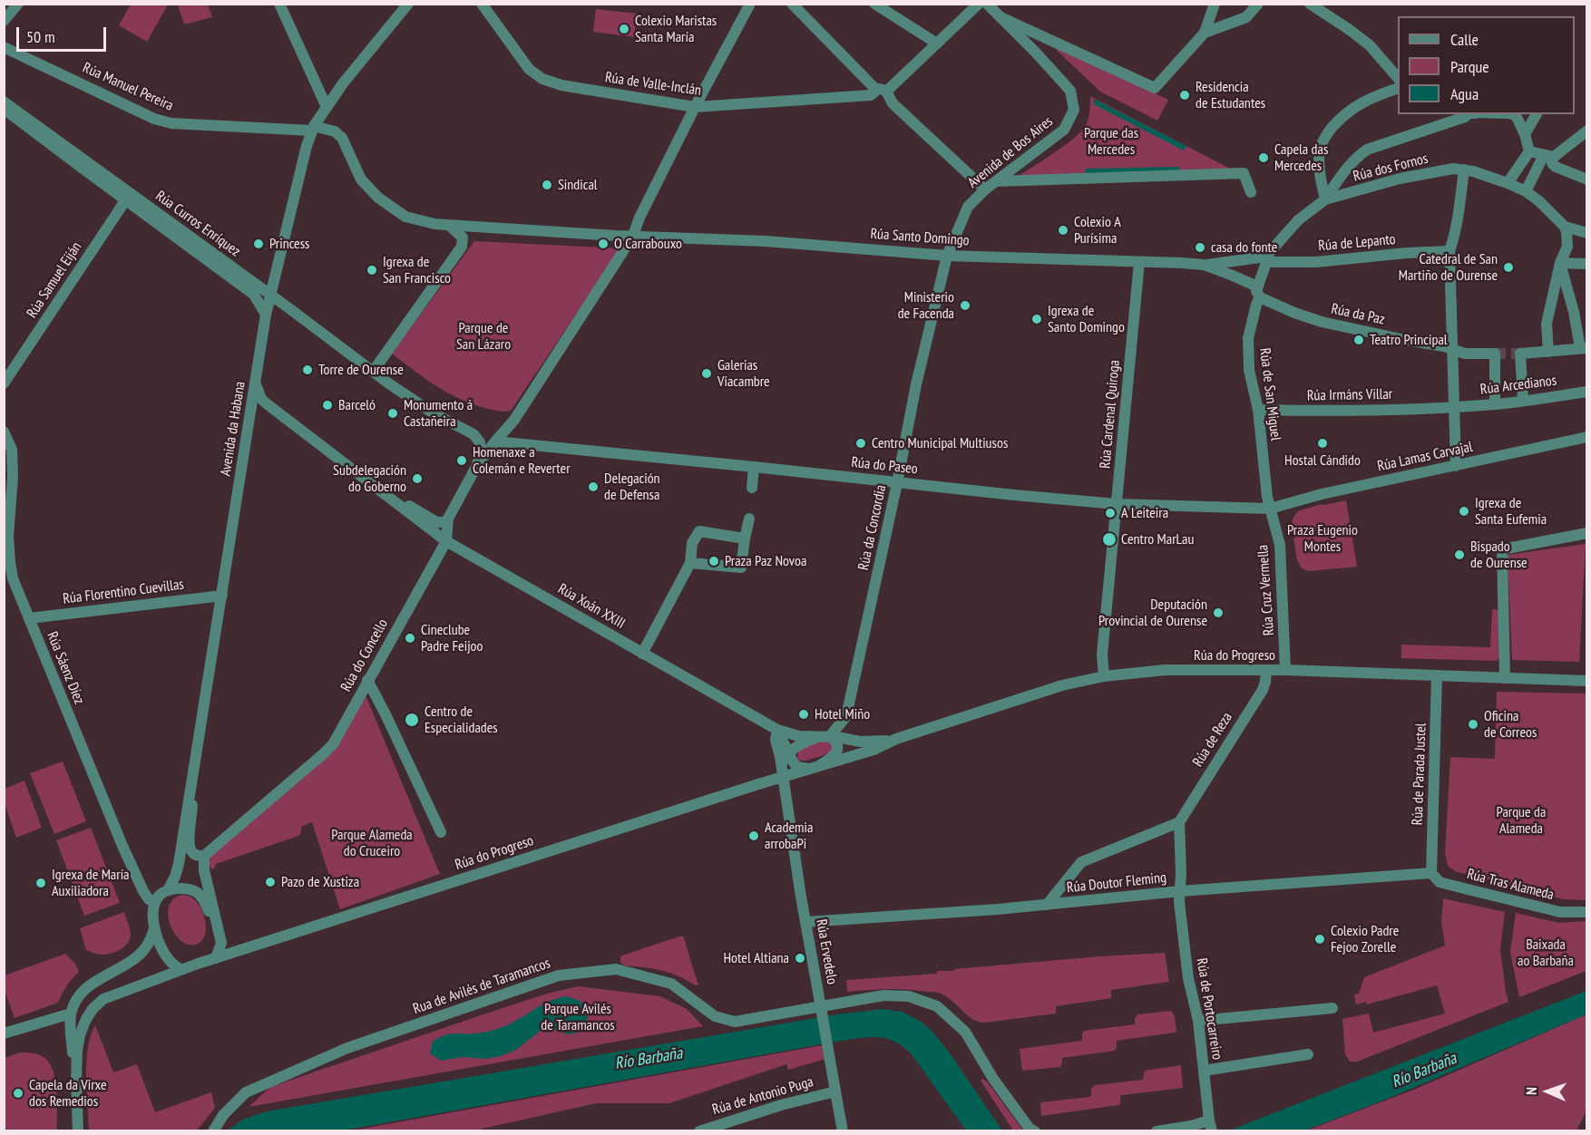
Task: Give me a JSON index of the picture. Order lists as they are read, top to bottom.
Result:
{
  "streets": {
    "street": [
      "Rúa de Valle-Inclán",
      "Rúa Manuel Pereira",
      "Avenida de Bos Aires",
      "Rúa dos Fornos",
      "Rúa Curros Enríquez",
      "Rúa Santo Domingo",
      "Rúa de Lepanto",
      "Rúa Samuel Eiján",
      "Rúa da Paz",
      "Rúa Arcedianos",
      "Rúa de San Miguel",
      "Rúa Irmáns Villar",
      "Rúa Cardenal Quiroga",
      "Avenida da Habana",
      "Rúa Lamas Carvajal",
      "Rúa do Paseo",
      "Rúa da Concordia",
      "Rúa Cruz Vermella",
      "Rúa Florentino Cuevillas",
      "Rúa Xoán XXIII",
      "Rúa do Concello",
      "Rúa do Progreso",
      "Rúa Sáenz Díez",
      "Rúa de Reza",
      "Rúa de Parada Justel",
      "Rúa Doutor Fleming",
      "Rúa Tras Alameda",
      "Rúa Ervedelo",
      "Rua de Avilés de Taramancos",
      "Rúa de Portocarreiro",
      "Rúa de Antonio Puga"
    ]
  },
  "crossings": [
    ["Rúa Manuel Pereira", "Avenida da Habana"],
    ["Avenida de Bos Aires", "Rúa Santo Domingo"],
    ["Avenida de Bos Aires", "Rúa da Concordia"],
    ["Rúa Curros Enríquez", "Rúa Samuel Eiján"],
    ["Rúa Curros Enríquez", "Avenida da Habana"],
    ["Rúa Curros Enríquez", "Rúa do Concello"],
    ["Rúa Santo Domingo", "Rúa de Lepanto"],
    ["Rúa Santo Domingo", "Rúa da Paz"],
    ["Rúa Santo Domingo", "Rúa Cardenal Quiroga"],
    ["Rúa Santo Domingo", "Rúa da Concordia"],
    ["Rúa de Lepanto", "Rúa da Paz"],
    ["Rúa de Lepanto", "Rúa de San Miguel"],
    ["Rúa da Paz", "Rúa Arcedianos"],
    ["Rúa da Paz", "Rúa de San Miguel"],
    ["Rúa Arcedianos", "Rúa Irmáns Villar"],
    ["Rúa de San Miguel", "Rúa Irmáns Villar"],
    ["Rúa de San Miguel", "Rúa Lamas Carvajal"],
    ["Rúa de San Miguel", "Rúa do Paseo"],
    ["Rúa de San Miguel", "Rúa Cruz Vermella"],
    ["Rúa Cardenal Quiroga", "Rúa do Paseo"],
    ["Rúa Cardenal Quiroga", "Rúa do Progreso"],
    ["Avenida da Habana", "Rúa Florentino Cuevillas"],
    ["Avenida da Habana", "Rúa Xoán XXIII"],
    ["Avenida da Habana", "Rúa do Progreso"],
    ["Avenida da Habana", "Rúa Sáenz Díez"],
    ["Rúa Lamas Carvajal", "Rúa do Paseo"],
    ["Rúa Lamas Carvajal", "Rúa Cruz Vermella"],
    ["Rúa do Paseo", "Rúa da Concordia"],
    ["Rúa do Paseo", "Rúa Cruz Vermella"],
    ["Rúa da Concordia", "Rúa do Progreso"],
    ["Rúa Cruz Vermella", "Rúa do Progreso"],
    ["Rúa Florentino Cuevillas", "Rúa Sáenz Díez"],
    ["Rúa Xoán XXIII", "Rúa do Concello"],
    ["Rúa Xoán XXIII", "Rúa do Progreso"],
    ["Rúa do Progreso", "Rúa Sáenz Díez"],
    ["Rúa do Progreso", "Rúa de Reza"],
    ["Rúa do Progreso", "Rúa de Parada Justel"],
    ["Rúa do Progreso", "Rúa Ervedelo"],
    ["Rúa de Parada Justel", "Rúa Doutor Fleming"],
    ["Rúa de Parada Justel", "Rúa Tras Alameda"],
    ["Rúa Doutor Fleming", "Rúa Tras Alameda"],
    ["Rúa Doutor Fleming", "Rúa Ervedelo"],
    ["Rúa Doutor Fleming", "Rúa de Portocarreiro"],
    ["Rúa Ervedelo", "Rúa de Antonio Puga"]
  ],
  "water": ["Río Barbaña"],
  "parks": [
    "Parque das Mercedes",
    "Parque de San Lázaro",
    "Praza Eugenio Montes",
    "Parque da Alameda",
    "Parque Alameda do Cruceiro",
    "Baixada ao Barbaña",
    "Parque Avilés de Taramancos"
  ],
  "places": [
    "Colexio Maristas Santa María",
    "Residencia de Estudantes",
    "Capela das Mercedes",
    "Sindical",
    "Colexio A Purísima",
    "Princess",
    "O Carrabouxo",
    "casa do fonte",
    "Catedral de San Martiño de Ourense",
    "Igrexa de San Francisco",
    "Ministerio de Facenda",
    "Igrexa de Santo Domingo",
    "Teatro Principal",
    "Torre de Ourense",
    "Galerias Viacambre",
    "Barceló",
    "Monumento á Castañeira",
    "Centro Municipal Multiusos",
    "Hostal Cándido",
    "Homenaxe a Colemán e Reverter",
    "Subdelegación do Goberno",
    "Delegación de Defensa",
    "Igrexa de Santa Eufemia",
    "A Leiteira",
    "Centro MarLau",
    "Bispado de Ourense",
    "Praza Paz Novoa",
    "Deputación Provincial de Ourense",
    "Cineclube Padre Feijoo",
    "Hotel Miño",
    "Centro de Especialidades",
    "Oficina de Correos",
    "Academia arrobaPi",
    "Pazo de Xustiza",
    "Igrexa de María Auxiliadora",
    "Colexio Padre Fejoo Zorelle",
    "Hotel Altiana",
    "Capela da Virxe dos Remedios"
  ],
  "legend": ["Calle", "Parque", "Agua"],
  "scale_bar": "50 m",
  "north": "left"
}
